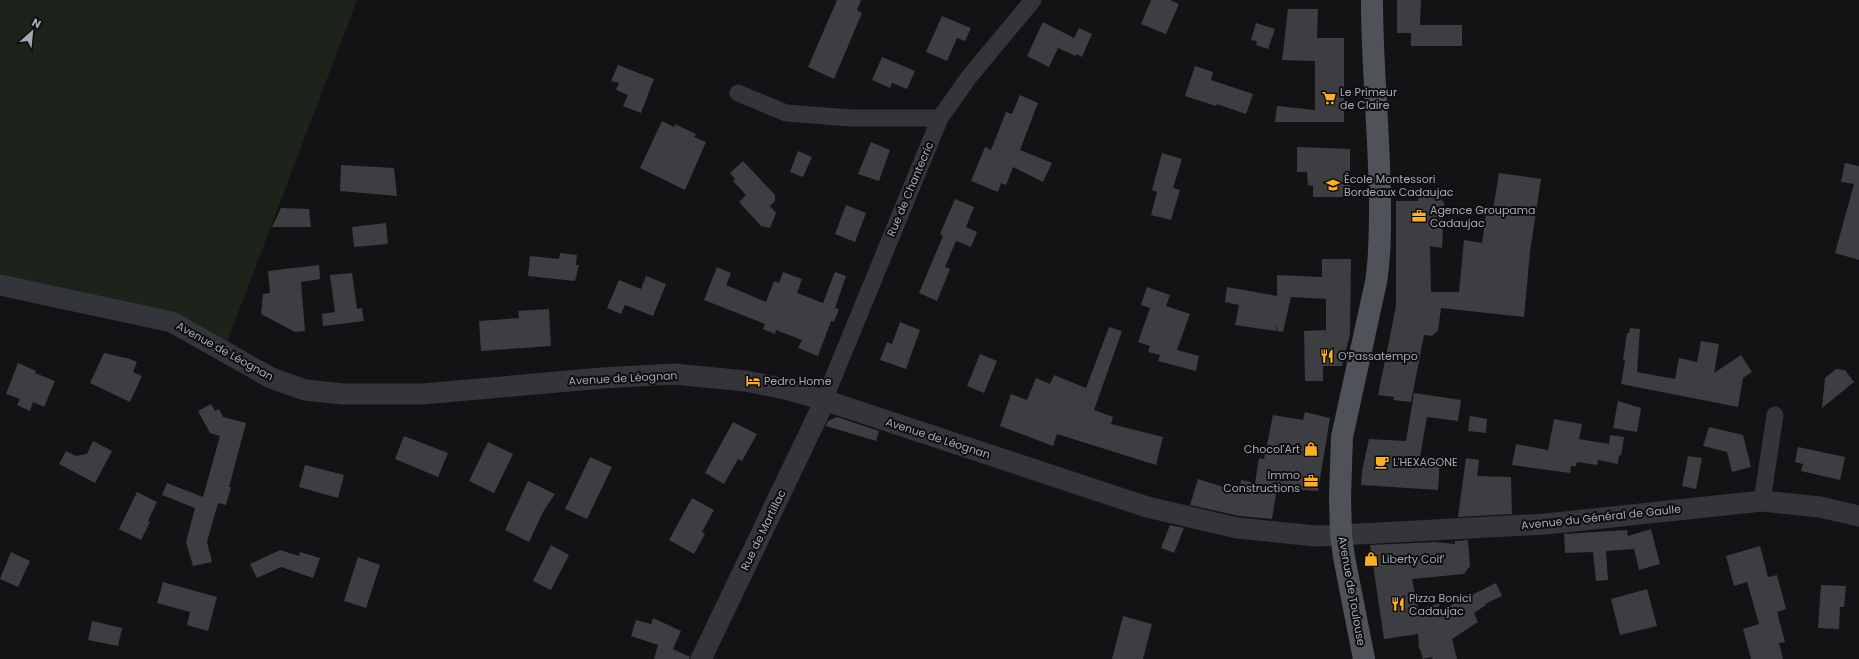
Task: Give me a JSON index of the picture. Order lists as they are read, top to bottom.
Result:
{
  "streets": {
    "main road": ["Avenue de Toulouse"],
    "street": [
      "Rue de Chantecric",
      "Avenue de Léognan",
      "Avenue du Général de Gaulle",
      "Rue de Martillac"
    ]
  },
  "crossings": [
    ["Rue de Chantecric", "Avenue de Léognan"],
    ["Rue de Chantecric", "Rue de Martillac"],
    ["Avenue de Léognan", "Avenue du Général de Gaulle"],
    ["Avenue de Léognan", "Rue de Martillac"],
    ["Avenue de Léognan", "Avenue de Toulouse"],
    ["Avenue du Général de Gaulle", "Avenue de Toulouse"]
  ],
  "places": {
    "supermarket": ["Le Primeur de Claire"],
    "school or university": ["École Montessori Bordeaux Cadaujac"],
    "office": ["Agence Groupama Cadaujac", "Immo Constructions"],
    "restaurant": ["O'Passatempo", "Pizza Bonici Cadaujac"],
    "hotel": ["Pedro Home"],
    "shop": ["Chocol'Art", "Liberty Coif'"],
    "cafe": ["L'HEXAGONE"]
  },
  "north": "top right"
}
